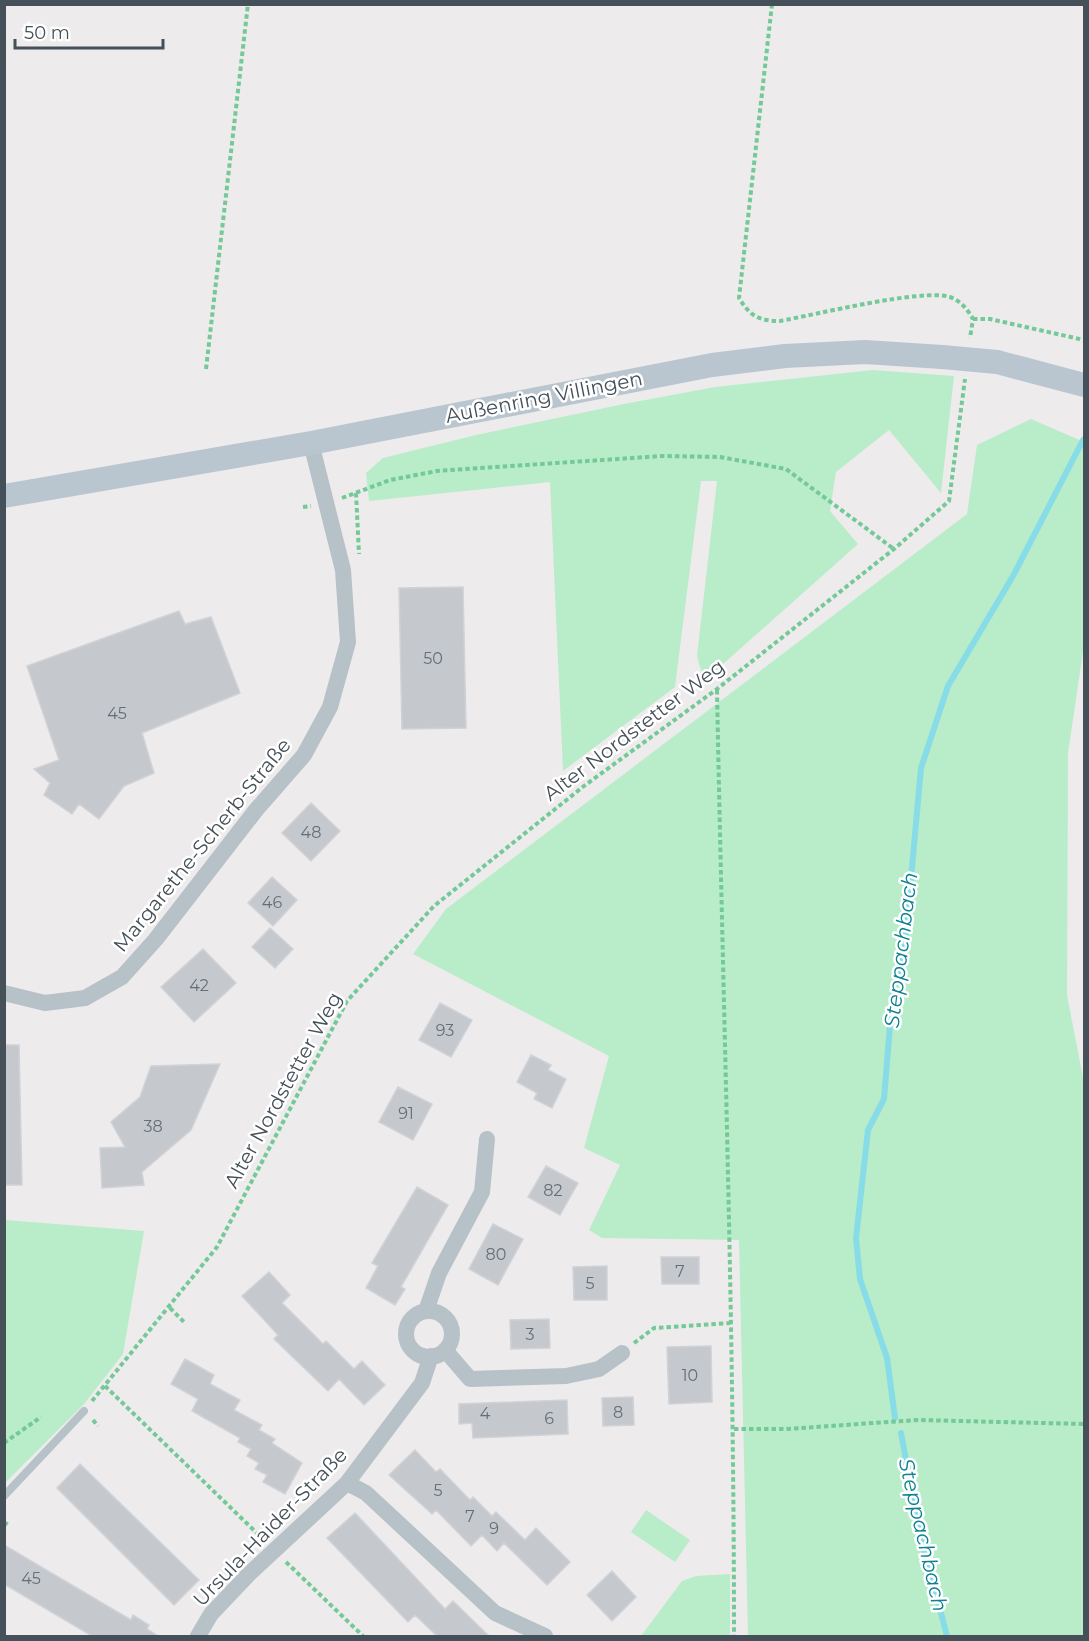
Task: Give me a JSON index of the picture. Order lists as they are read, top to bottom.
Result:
{
  "streets": {
    "street": ["Außenring Villingen", "Margarethe-Scherb-Straße", "Ursula-Haider-Straße"],
    "path": ["Alter Nordstetter Weg"]
  },
  "crossings": [
    ["Außenring Villingen", "Margarethe-Scherb-Straße"]
  ],
  "water": ["Steppachbach"],
  "house_numbers": [
    "50",
    "45",
    "48",
    "46",
    "42",
    "93",
    "91",
    "38",
    "82",
    "80",
    "7",
    "5",
    "3",
    "10",
    "8",
    "4",
    "6",
    "5",
    "7",
    "9",
    "45"
  ],
  "scale_bar": "50 m"
}
